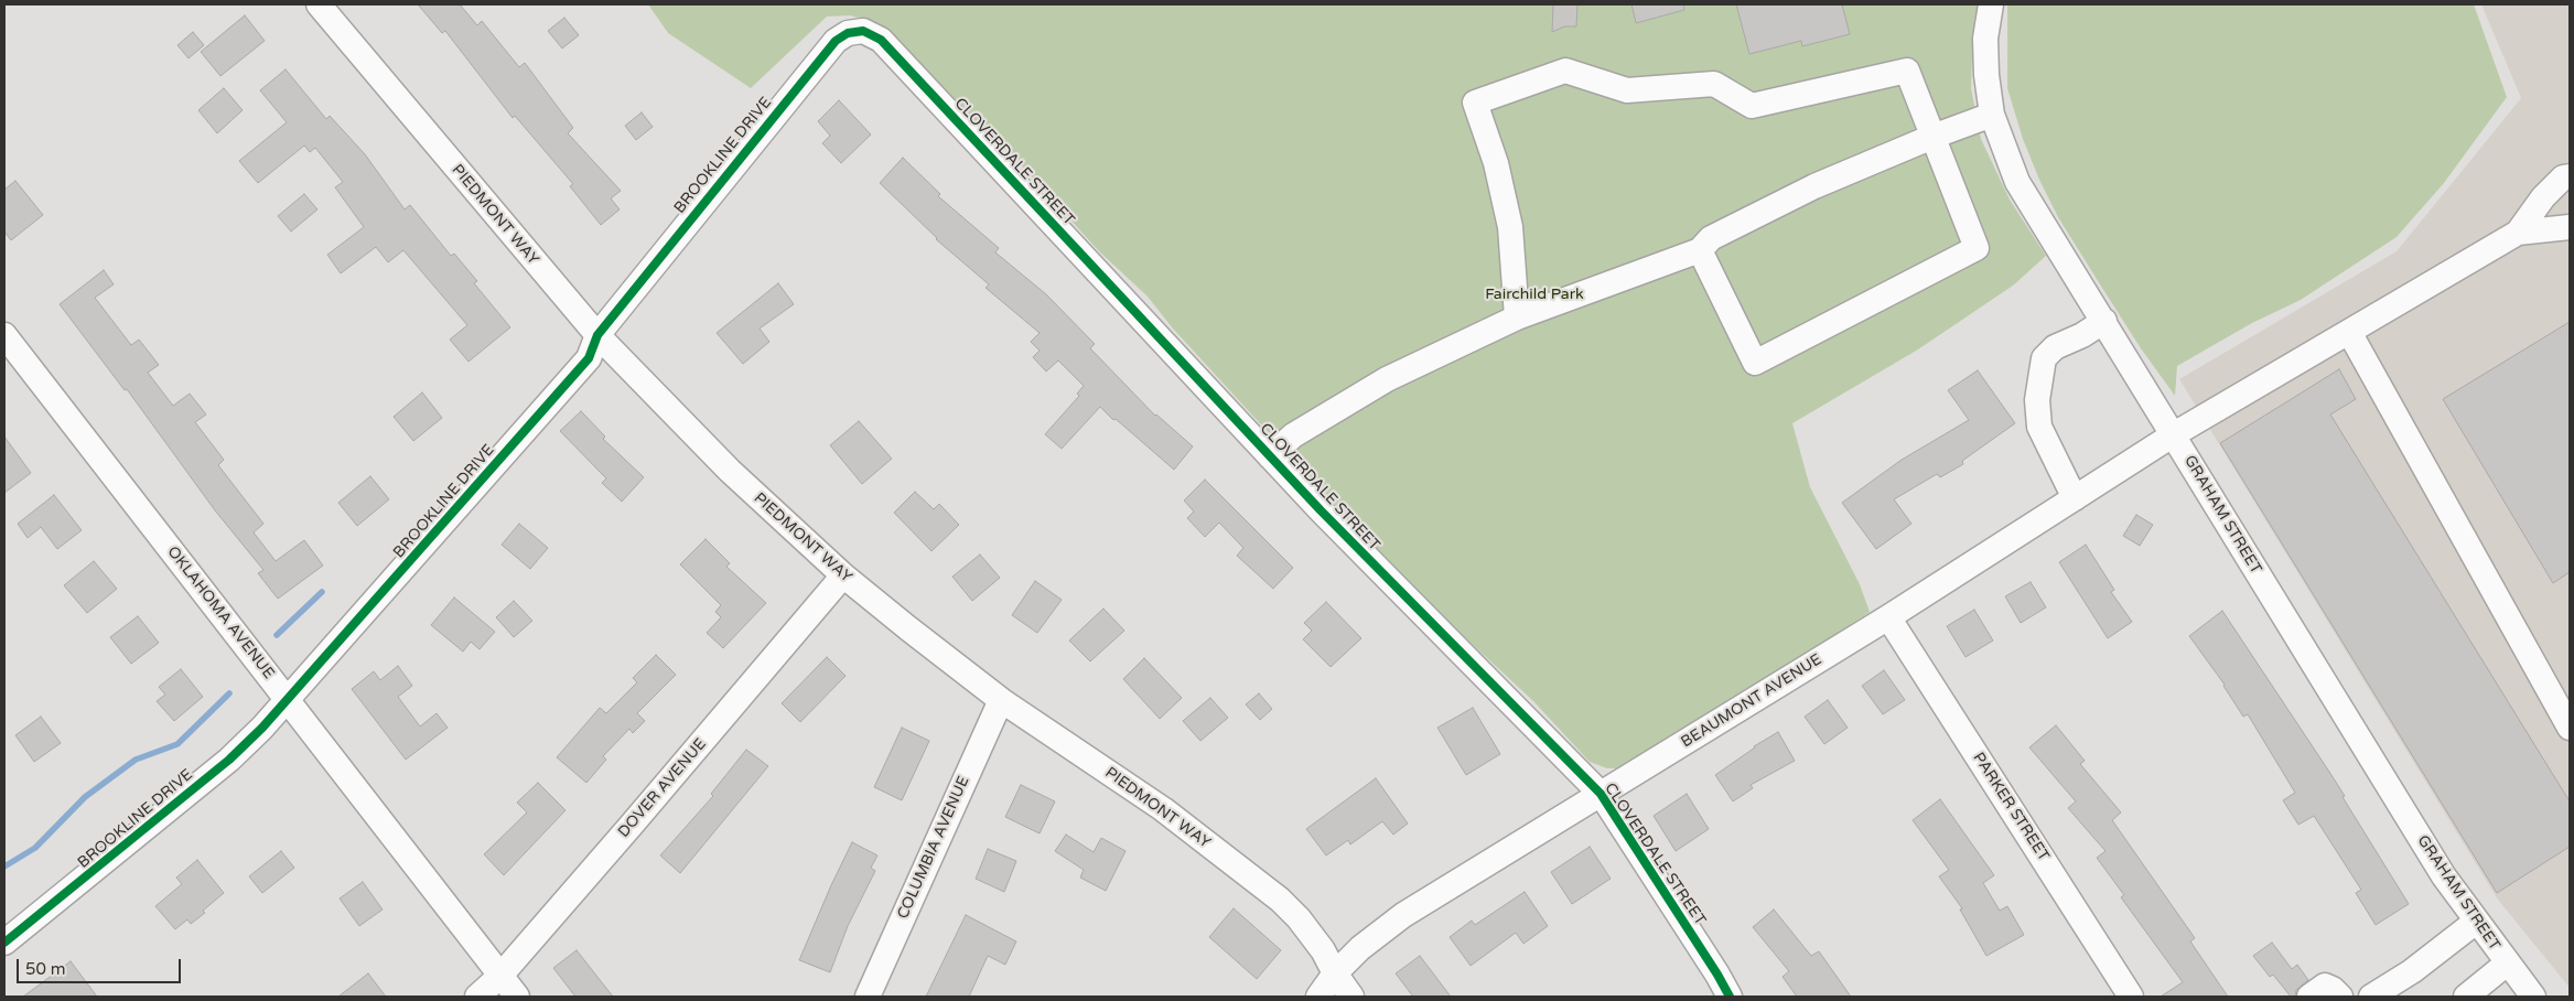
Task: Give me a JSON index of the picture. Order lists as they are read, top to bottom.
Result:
{
  "streets": {
    "street": [
      "BROOKLINE DRIVE",
      "CLOVERDALE STREET",
      "PIEDMONT WAY",
      "GRAHAM STREET",
      "OKLAHOMA AVENUE",
      "BEAUMONT AVENUE",
      "DOVER AVENUE",
      "PARKER STREET",
      "COLUMBIA AVENUE"
    ]
  },
  "crossings": [
    ["BROOKLINE DRIVE", "CLOVERDALE STREET"],
    ["BROOKLINE DRIVE", "PIEDMONT WAY"],
    ["BROOKLINE DRIVE", "OKLAHOMA AVENUE"],
    ["CLOVERDALE STREET", "BEAUMONT AVENUE"],
    ["PIEDMONT WAY", "BEAUMONT AVENUE"],
    ["PIEDMONT WAY", "DOVER AVENUE"],
    ["PIEDMONT WAY", "COLUMBIA AVENUE"],
    ["GRAHAM STREET", "BEAUMONT AVENUE"],
    ["OKLAHOMA AVENUE", "DOVER AVENUE"],
    ["BEAUMONT AVENUE", "PARKER STREET"]
  ],
  "parks": ["Fairchild Park"],
  "scale_bar": "50 m"
}
